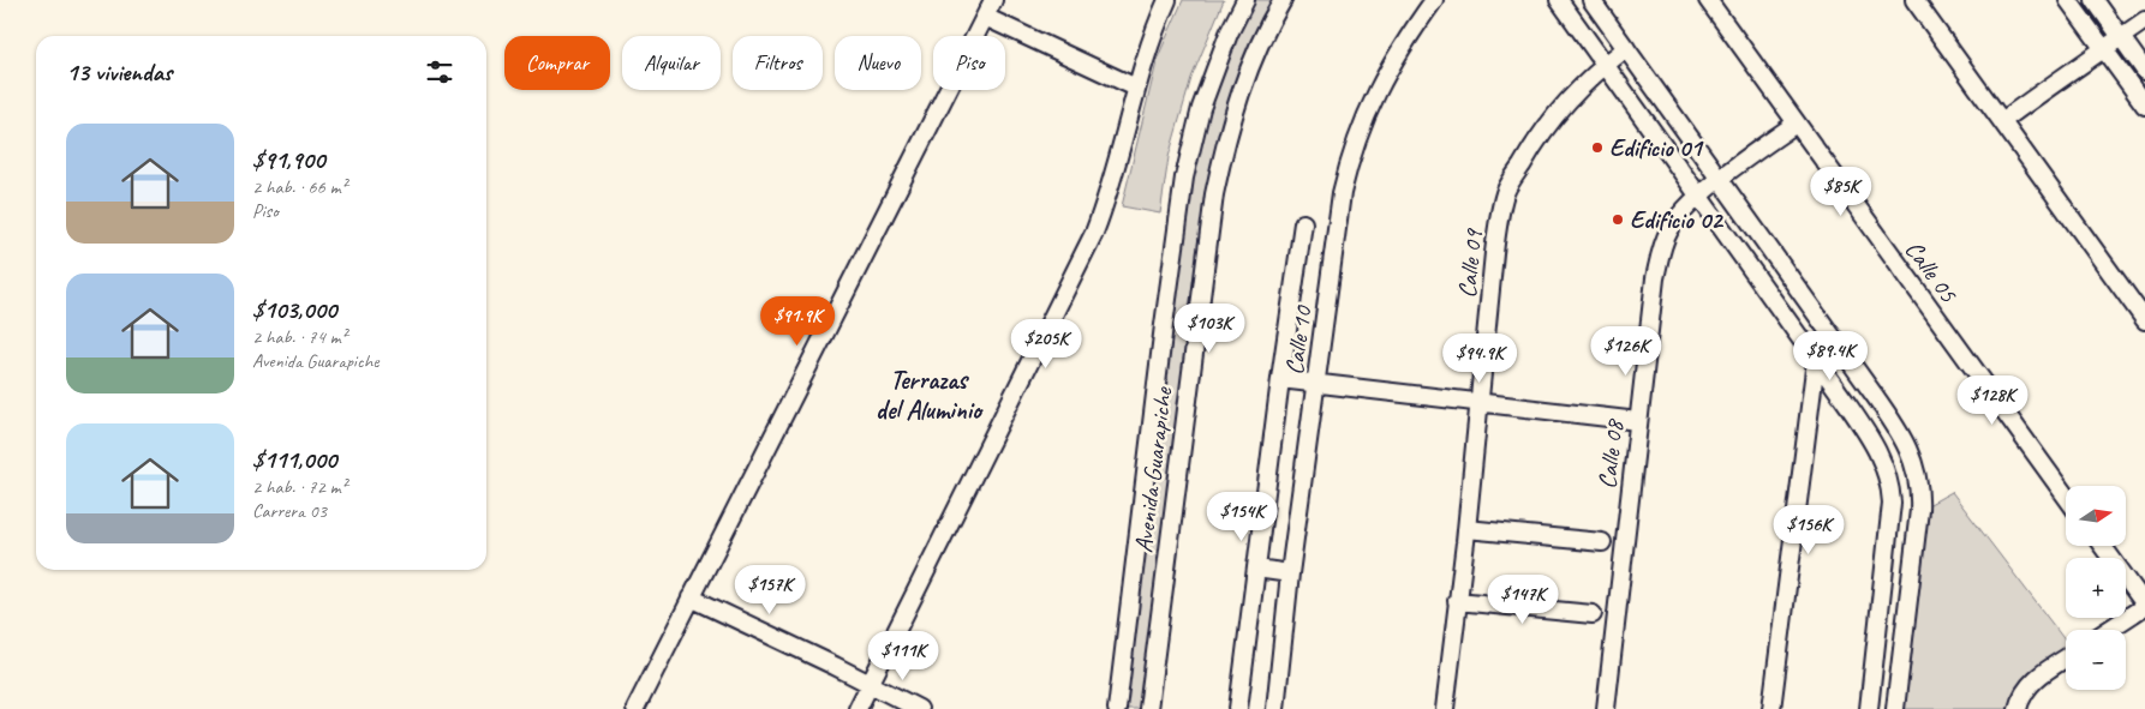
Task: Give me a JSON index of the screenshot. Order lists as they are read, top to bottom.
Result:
{
  "streets": {
    "street": [
      "Calle 09",
      "Calle 05",
      "Calle 10",
      "Calle 08",
      "Avenida Guarapiche"
    ]
  },
  "crossings": [
    ["Calle 05", "Calle 08"]
  ],
  "districts": ["Terrazas del Aluminio"],
  "places": ["Edificio 01", "Edificio 02"],
  "north": "right",
  "page": {
    "chip": [
      "Comprar",
      "Alquilar",
      "Filtros",
      "Nuevo",
      "Piso"
    ],
    "heading": "13 viviendas",
    "list": [
      {
        "name": "$91,900",
        "note": "2 hab. · 66 m² · Piso"
      },
      {
        "name": "$103,000",
        "note": "2 hab. · 74 m² · Avenida Guarapiche"
      },
      {
        "name": "$111,000",
        "note": "2 hab. · 72 m² · Carrera 03"
      }
    ],
    "price": [
      "$85K",
      "$91.9K",
      "$103K",
      "$205K",
      "$126K",
      "$89.4K",
      "$94.9K",
      "$128K",
      "$154K",
      "$156K",
      "$157K",
      "$147K",
      "$111K"
    ],
    "map_buttons": ["+", "−"]
  }
}
